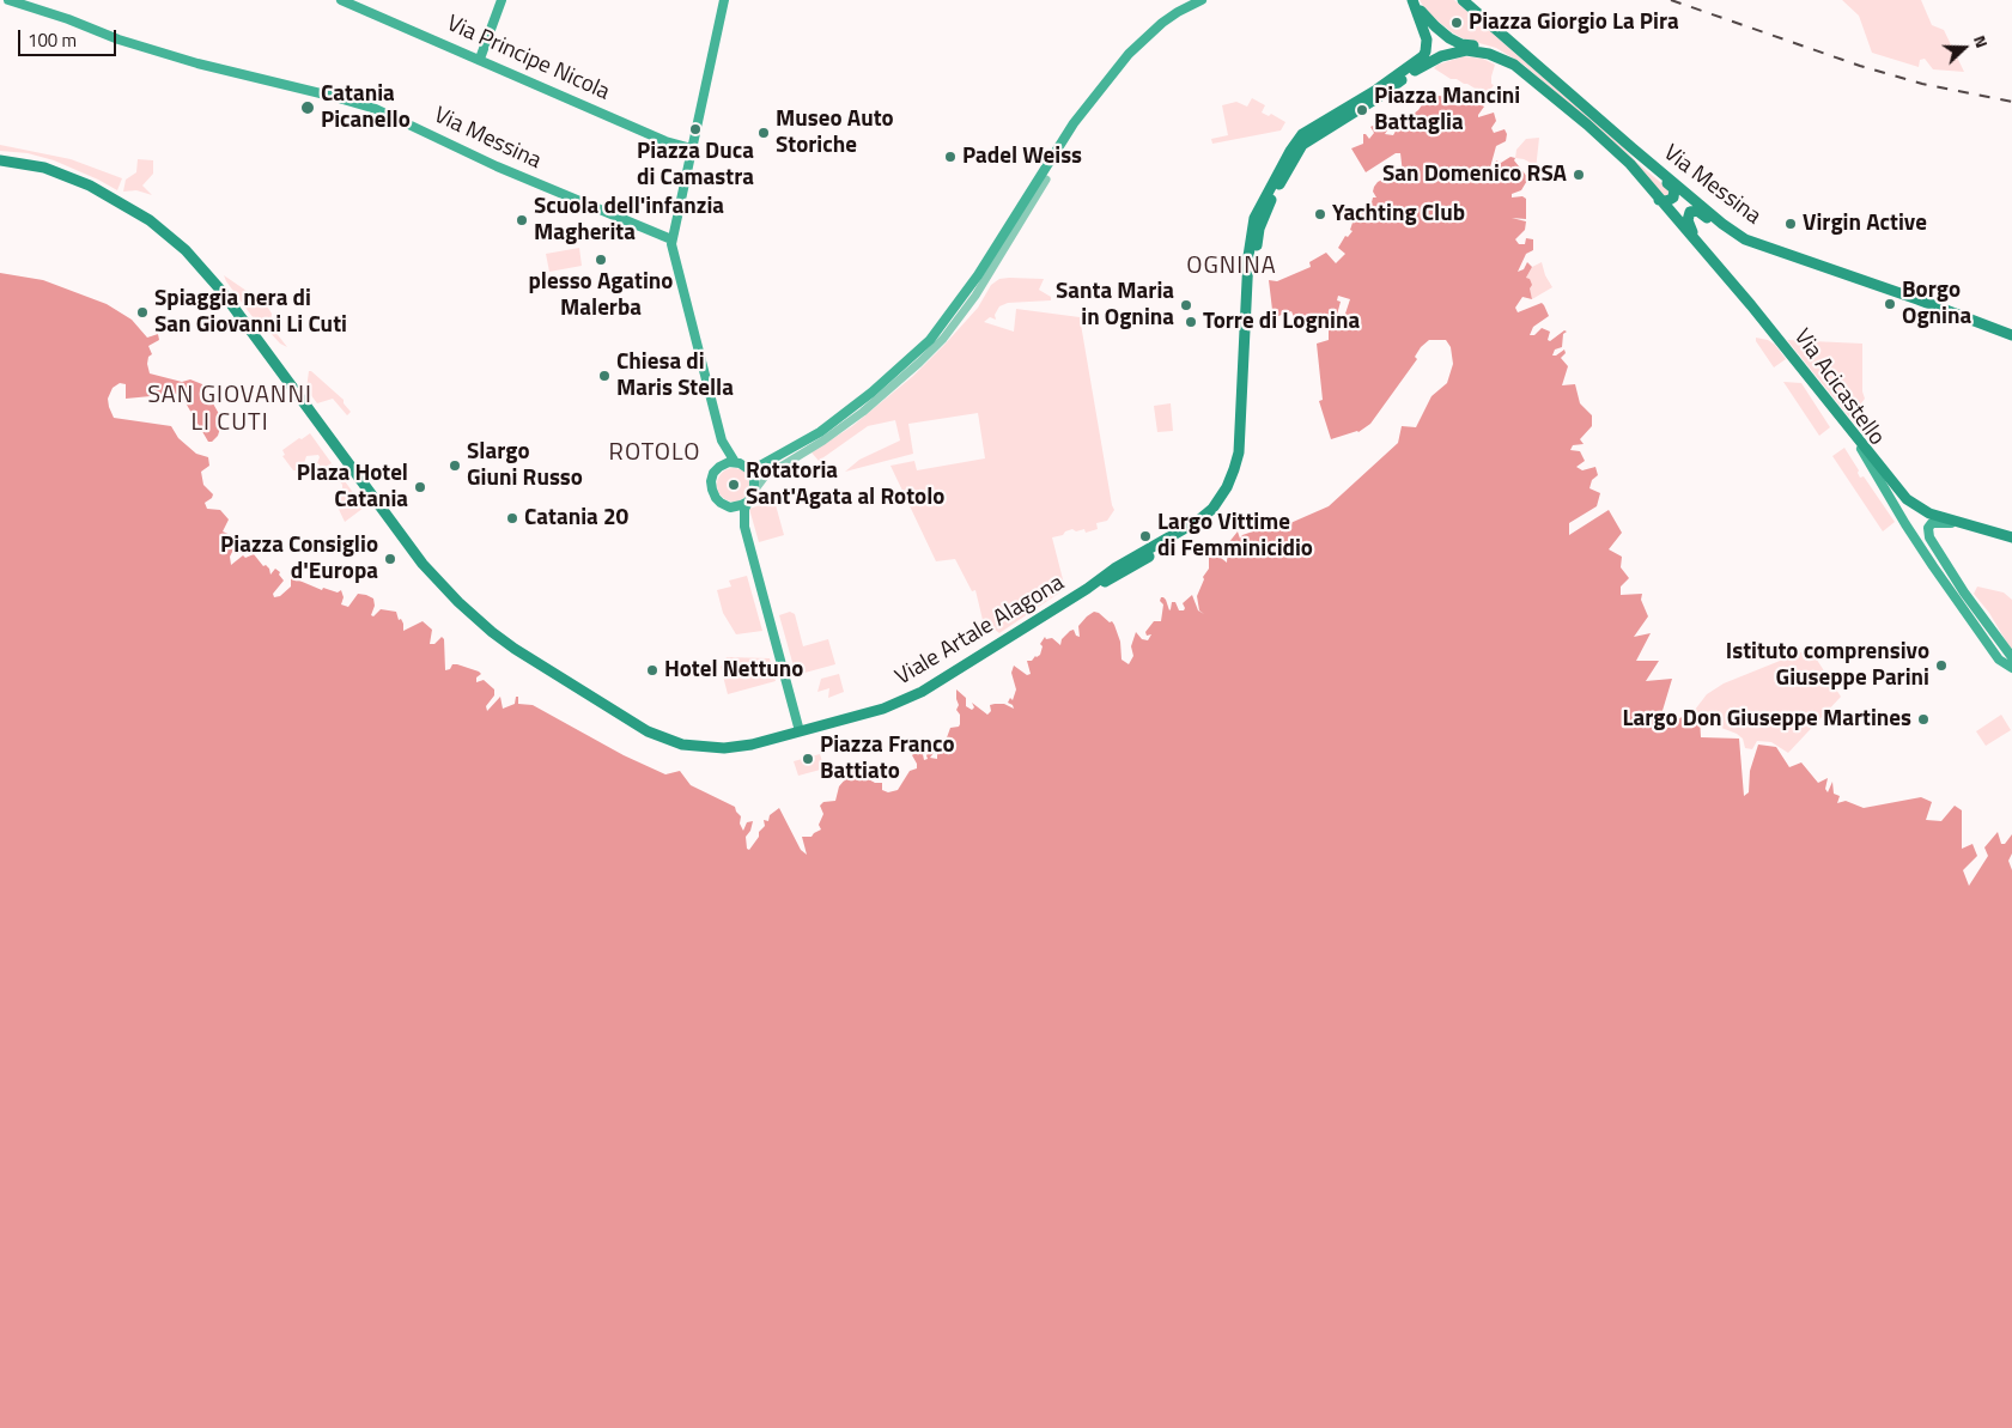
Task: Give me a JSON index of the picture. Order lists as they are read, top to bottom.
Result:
{
  "streets": {
    "main road": [
      "Via Principe Nicola",
      "Via Messina",
      "Via Acicastello",
      "Viale Artale Alagona"
    ]
  },
  "crossings": [
    ["Via Messina", "Via Acicastello"],
    ["Via Messina", "Viale Artale Alagona"]
  ],
  "districts": ["OGNINA", "SAN GIOVANNI LI CUTI", "ROTOLO"],
  "places": [
    "Piazza Giorgio La Pira",
    "Catania Picanello",
    "Piazza Mancini Battaglia",
    "Piazza Duca di Camastra",
    "Museo Auto Storiche",
    "Padel Weiss",
    "San Domenico RSA",
    "Yachting Club",
    "Scuola dell'infanzia Magherita",
    "Virgin Active",
    "plesso Agatino Malerba",
    "Borgo Ognina",
    "Santa Maria in Ognina",
    "Spiaggia nera di San Giovanni Li Cuti",
    "Torre di Lognina",
    "Chiesa di Maris Stella",
    "Slargo Giuni Russo",
    "Rotatoria Sant'Agata al Rotolo",
    "Plaza Hotel Catania",
    "Catania 20",
    "Largo Vittime di Femminicidio",
    "Piazza Consiglio d'Europa",
    "Istituto comprensivo Giuseppe Parini",
    "Hotel Nettuno",
    "Largo Don Giuseppe Martines",
    "Piazza Franco Battiato"
  ],
  "scale_bar": "100 m",
  "north": "right"
}
